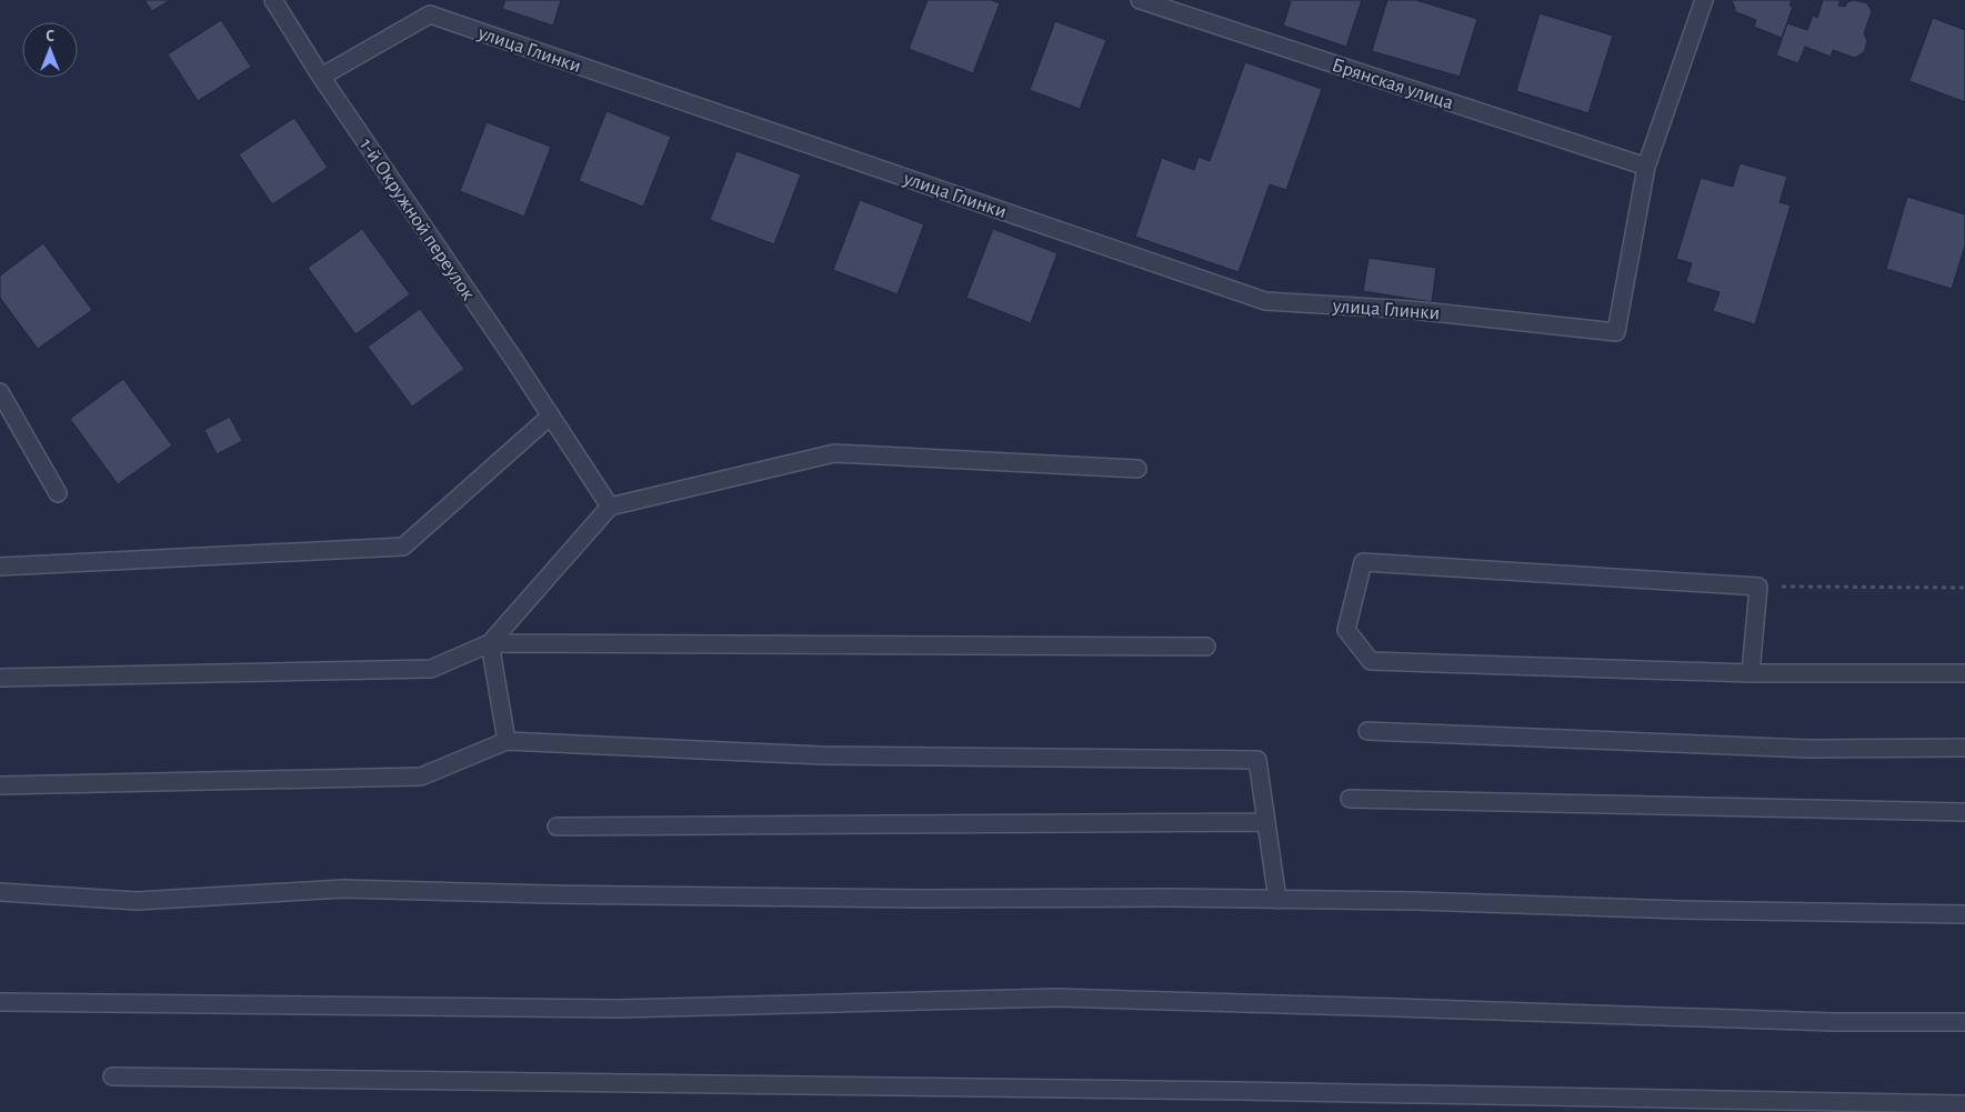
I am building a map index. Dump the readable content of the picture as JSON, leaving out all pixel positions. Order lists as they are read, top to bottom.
{
  "streets": {
    "street": ["улица Глинки", "Брянская улица", "1-й Окружной переулок"]
  },
  "crossings": [
    ["улица Глинки", "Брянская улица"],
    ["улица Глинки", "1-й Окружной переулок"]
  ],
  "north": "top"
}
